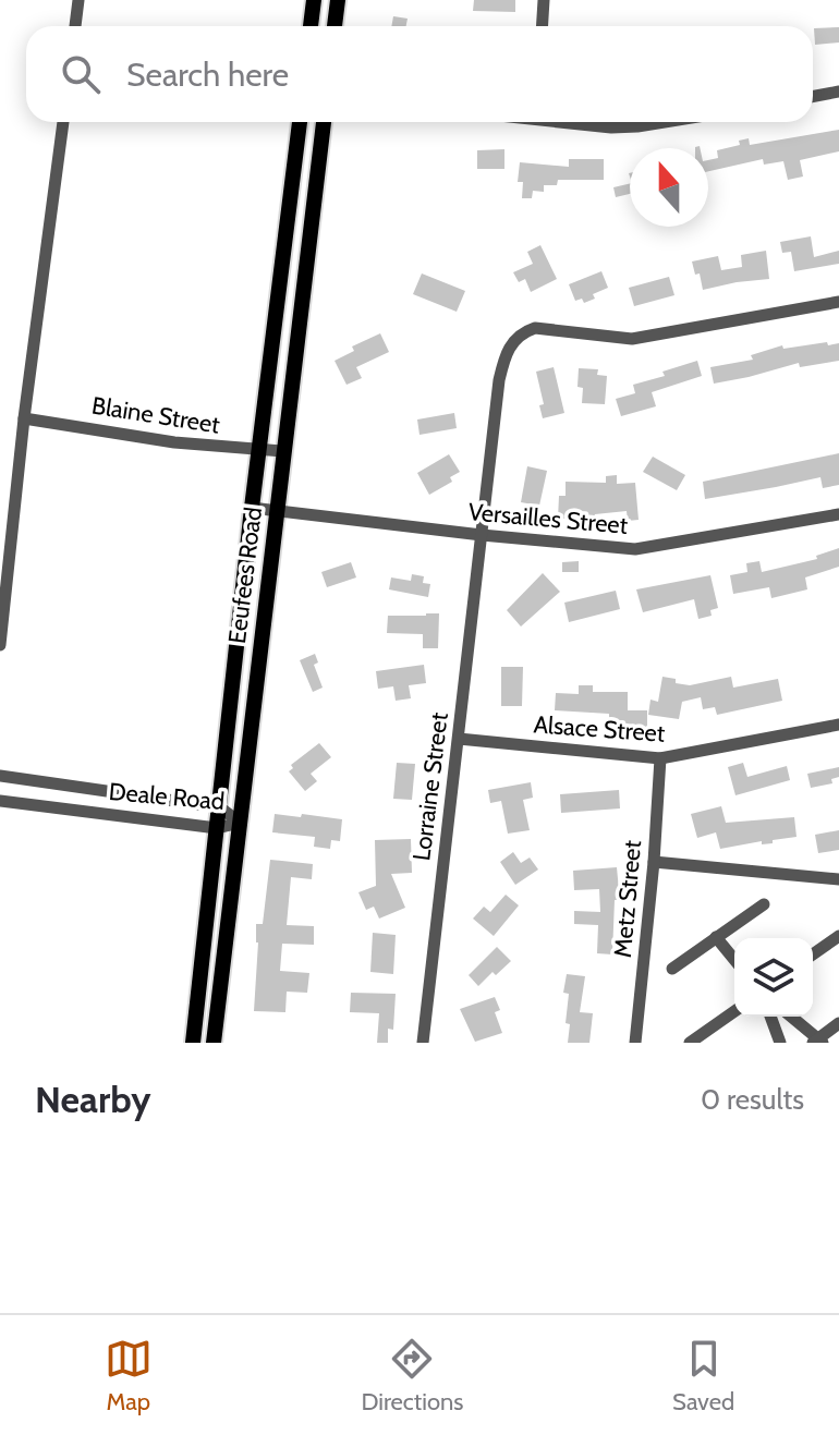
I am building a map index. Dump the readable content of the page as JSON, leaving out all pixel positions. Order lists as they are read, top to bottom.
{
  "streets": {
    "main road": ["Eeufees Road"],
    "street": [
      "Blaine Street",
      "Versailles Street",
      "Alsace Street",
      "Lorraine Street",
      "Deale Road",
      "Metz Street"
    ]
  },
  "crossings": [
    ["Blaine Street", "Eeufees Road"],
    ["Versailles Street", "Eeufees Road"],
    ["Versailles Street", "Lorraine Street"],
    ["Eeufees Road", "Deale Road"],
    ["Alsace Street", "Lorraine Street"],
    ["Alsace Street", "Metz Street"]
  ],
  "north": "top",
  "page": {
    "search": "Search here",
    "heading": ["Nearby", "0 results"],
    "nav": ["Map", "Directions", "Saved"]
  }
}
